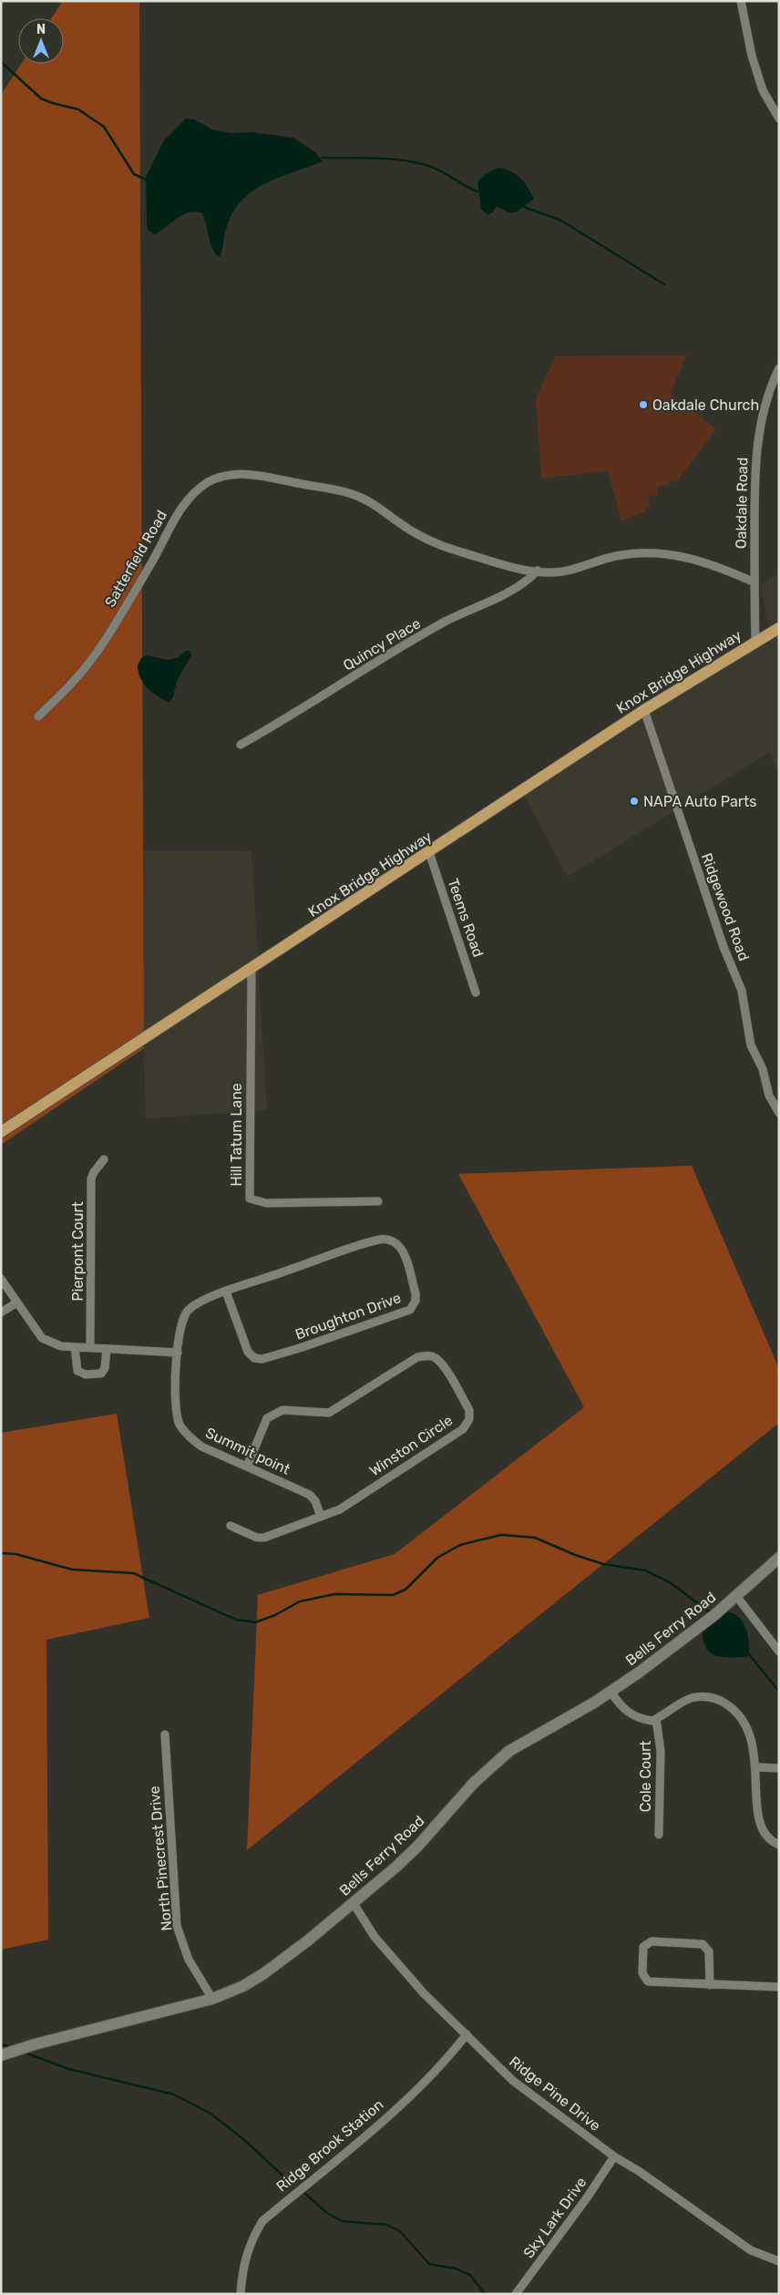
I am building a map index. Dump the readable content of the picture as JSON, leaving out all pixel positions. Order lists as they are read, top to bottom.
{
  "streets": {
    "main road": ["Knox Bridge Highway", "Bells Ferry Road"],
    "street": [
      "Oakdale Road",
      "Satterfield Road",
      "Quincy Place",
      "Ridgewood Road",
      "Teems Road",
      "Hill Tatum Lane",
      "Pierpont Court",
      "Broughton Drive",
      "Winston Circle",
      "Summit point",
      "Cole Court",
      "North Pinecrest Drive",
      "Ridge Pine Drive",
      "Ridge Brook Station",
      "Sky Lark Drive"
    ]
  },
  "crossings": [
    ["Oakdale Road", "Satterfield Road"],
    ["Oakdale Road", "Knox Bridge Highway"],
    ["Satterfield Road", "Quincy Place"],
    ["Knox Bridge Highway", "Ridgewood Road"],
    ["Knox Bridge Highway", "Teems Road"],
    ["Knox Bridge Highway", "Hill Tatum Lane"],
    ["Broughton Drive", "Summit point"],
    ["Winston Circle", "Summit point"],
    ["Bells Ferry Road", "North Pinecrest Drive"],
    ["Bells Ferry Road", "Ridge Pine Drive"],
    ["Ridge Pine Drive", "Ridge Brook Station"],
    ["Ridge Pine Drive", "Sky Lark Drive"]
  ],
  "places": ["Oakdale Church", "NAPA Auto Parts"],
  "north": "top"
}
